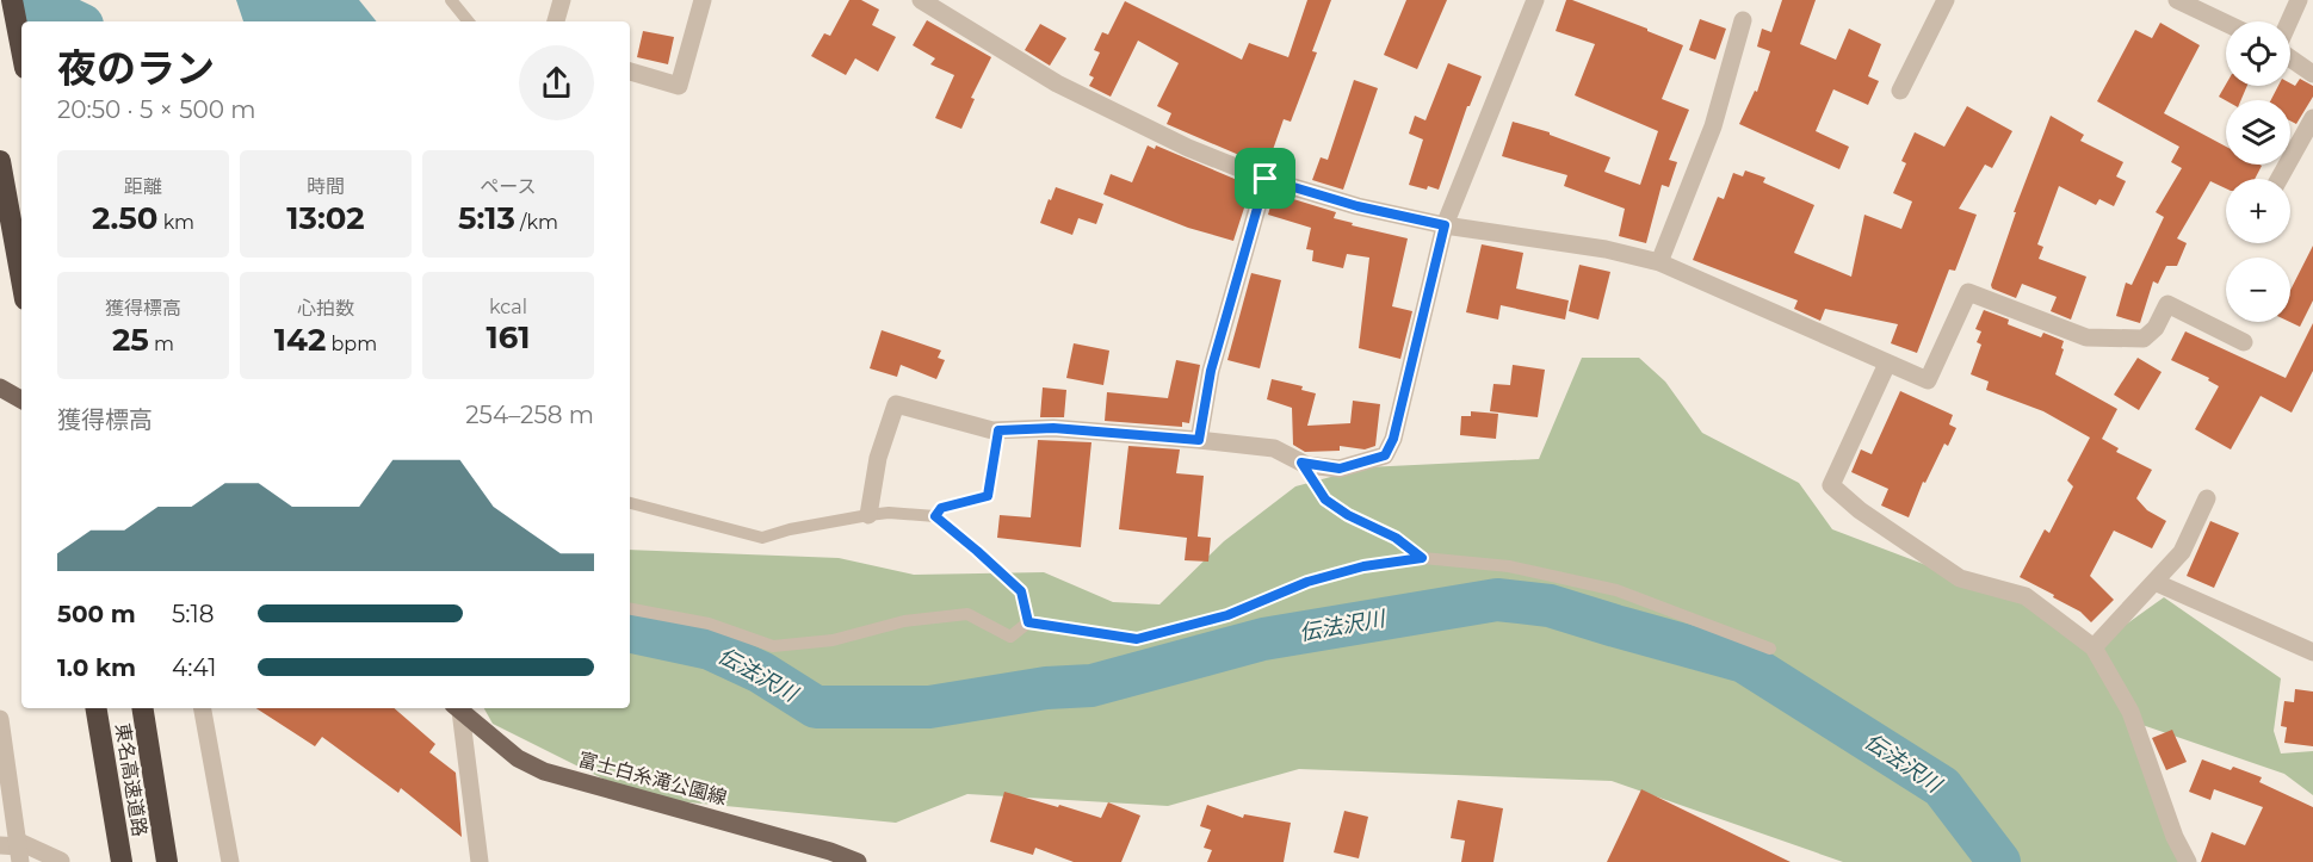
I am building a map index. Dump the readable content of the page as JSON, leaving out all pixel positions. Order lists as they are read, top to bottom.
{
  "streets": {
    "highway": ["東名高速道路"],
    "main road": ["富士白糸滝公園線"]
  },
  "water": ["伝法沢川"],
  "page": {
    "map_buttons": ["+", "−"],
    "heading": ["夜のラン", "20:50 · 5 × 500 m"],
    "stats": [
      ["距離", "2.50 km"],
      ["時間", "13:02"],
      ["ペース", "5:13 /km"],
      ["獲得標高", "25 m"],
      ["心拍数", "142 bpm"],
      ["kcal", "161"]
    ],
    "chart": ["獲得標高", "254–258 m"],
    "list": [
      {
        "name": "500 m",
        "note": "5:18"
      },
      {
        "name": "1.0 km",
        "note": "4:41"
      }
    ]
  }
}
